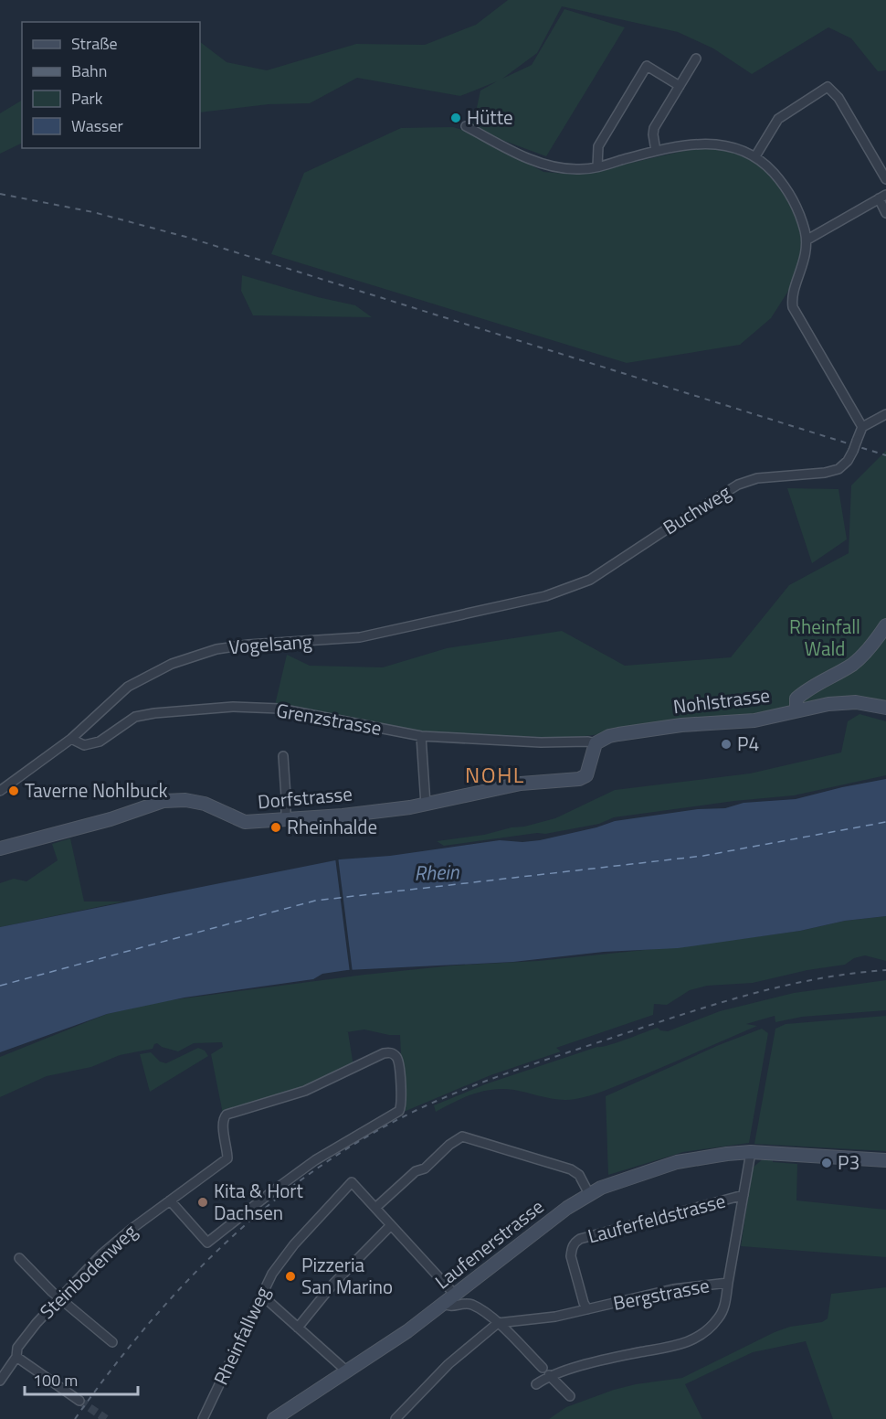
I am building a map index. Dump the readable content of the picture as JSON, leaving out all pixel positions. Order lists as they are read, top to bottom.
{
  "streets": {
    "street": [
      "Buchweg",
      "Vogelsang",
      "Nohlstrasse",
      "Grenzstrasse",
      "Dorfstrasse",
      "Lauferfeldstrasse",
      "Laufenerstrasse",
      "Steinbodenweg",
      "Bergstrasse",
      "Rheinfallweg"
    ]
  },
  "crossings": [
    ["Buchweg", "Vogelsang"],
    ["Vogelsang", "Grenzstrasse"],
    ["Nohlstrasse", "Grenzstrasse"],
    ["Nohlstrasse", "Dorfstrasse"],
    ["Grenzstrasse", "Dorfstrasse"],
    ["Lauferfeldstrasse", "Bergstrasse"],
    ["Laufenerstrasse", "Bergstrasse"]
  ],
  "districts": ["NOHL"],
  "water": ["Rhein"],
  "parks": ["Rheinfall Wald"],
  "places": [
    "Hütte",
    "P4",
    "Taverne Nohlbuck",
    "Rheinhalde",
    "P3",
    "Kita & Hort Dachsen",
    "Pizzeria San Marino"
  ],
  "legend": [
    "Straße",
    "Bahn",
    "Park",
    "Wasser"
  ],
  "scale_bar": "100 m"
}
